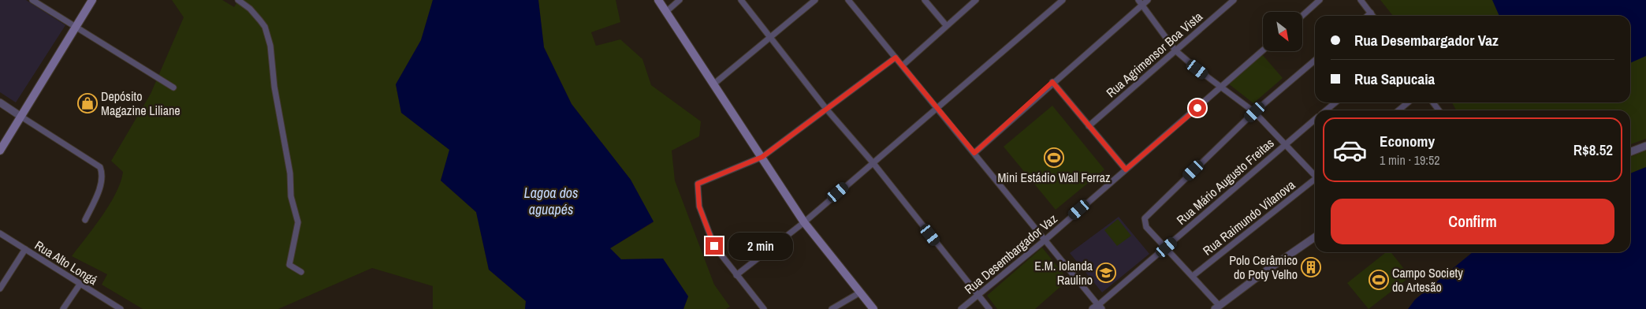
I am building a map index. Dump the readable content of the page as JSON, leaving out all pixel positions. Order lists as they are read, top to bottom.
{
  "streets": {
    "street": [
      "Rua Agrimensor Boa Vista",
      "Rua Mário Augusto Freitas",
      "Rua Raimundo Vilanova",
      "Rua Desembargador Vaz",
      "Rua Alto Longá"
    ]
  },
  "water": ["Lagoa dos aguapés"],
  "places": {
    "shop": ["Depósito Magazine Liliane"],
    "sports": ["Mini Estádio Wall Ferraz", "Campo Society do Artesão"],
    "building": ["Polo Cerâmico do Poty Velho"],
    "school or university": ["E.M. Iolanda Raulino"]
  },
  "north": "bottom right",
  "page": {
    "banner": ["Rua Desembargador Vaz", "Rua Sapucaia"],
    "list": [
      {
        "name": "Economy",
        "note": "1 min · 19:52",
        "value": "R$8.52"
      }
    ],
    "buttons": "Confirm",
    "bubble": "2 min"
  }
}
